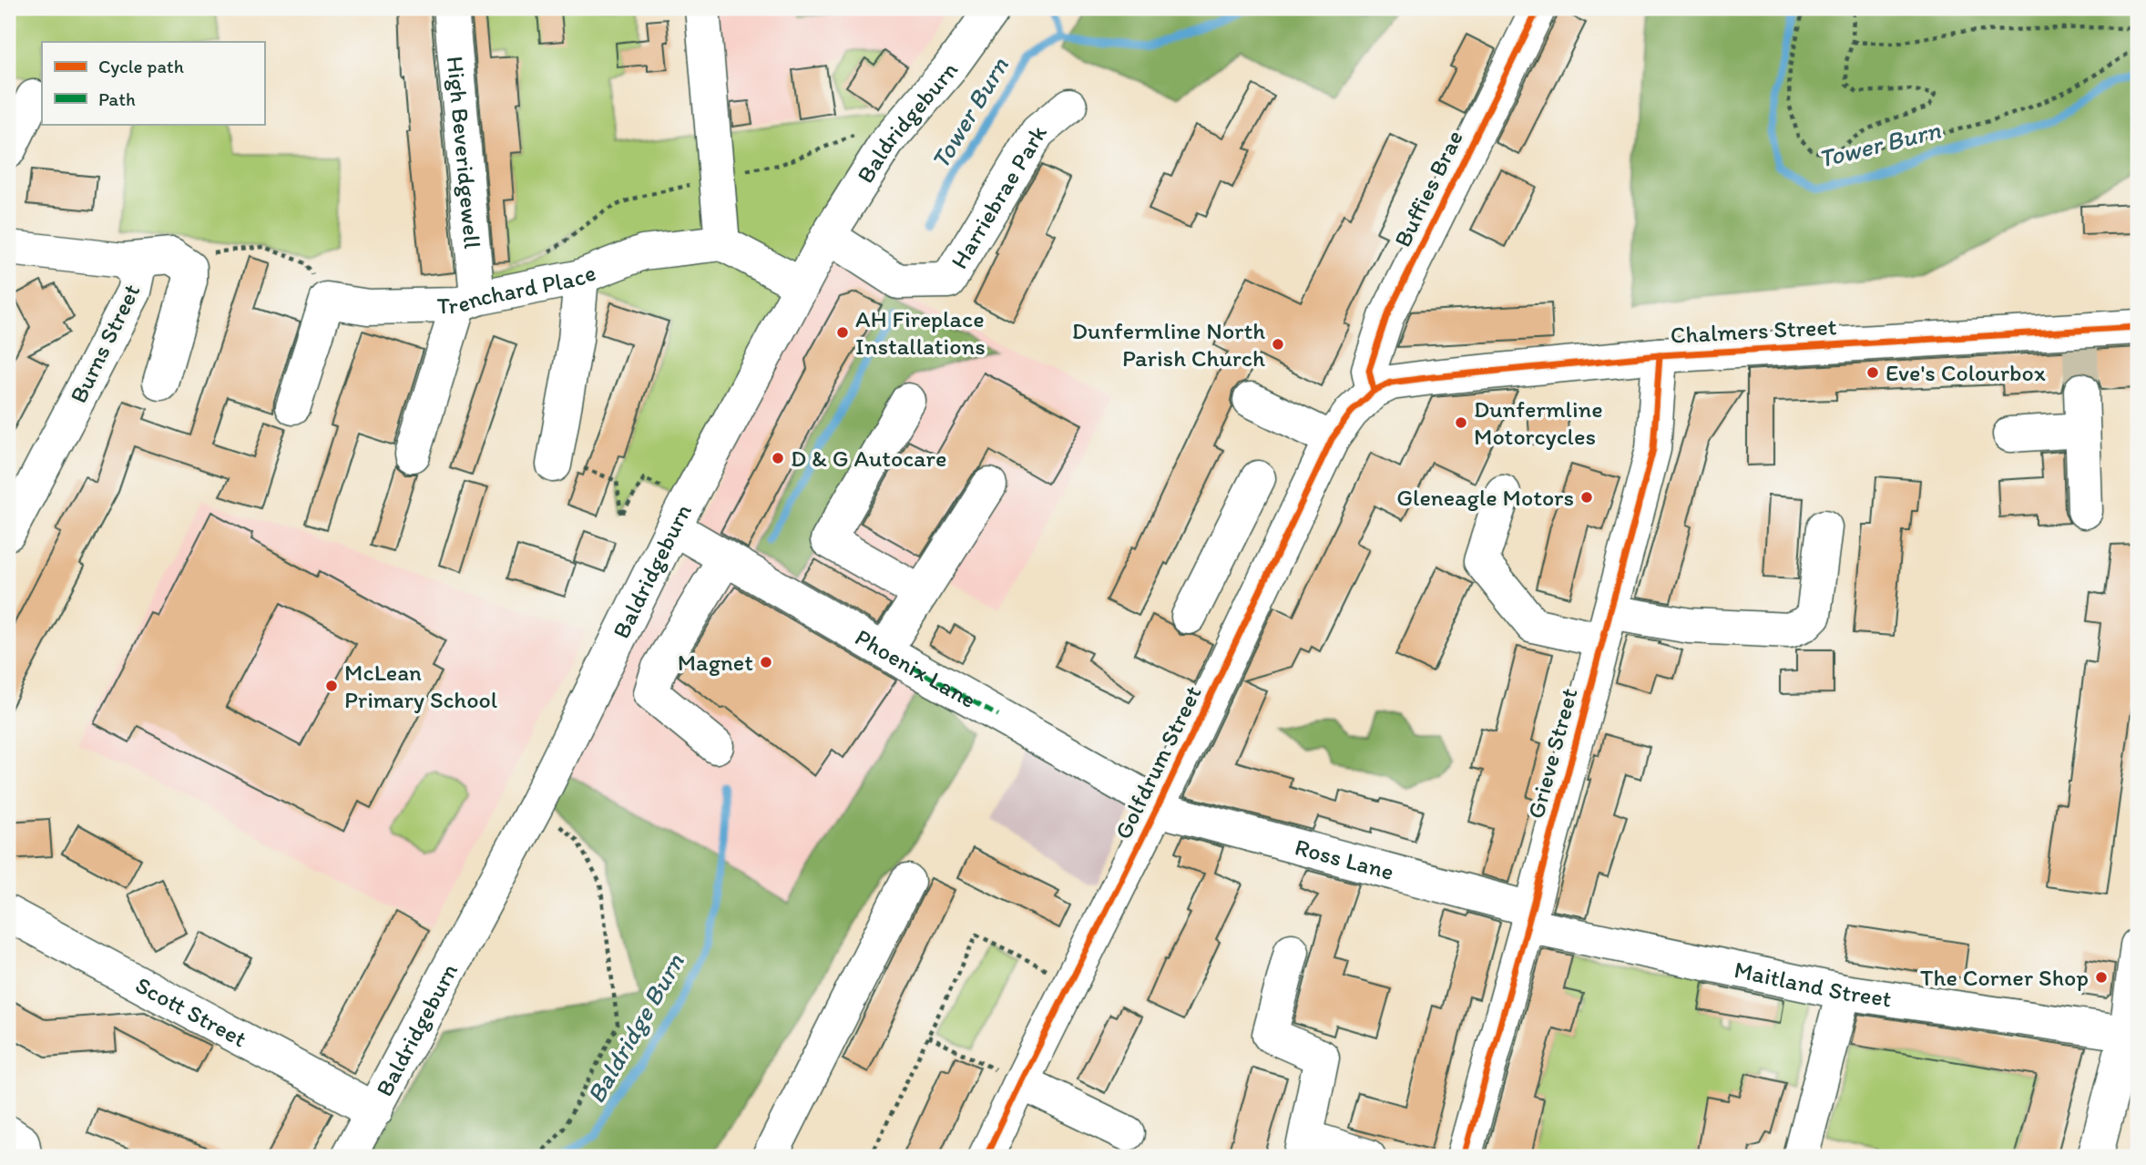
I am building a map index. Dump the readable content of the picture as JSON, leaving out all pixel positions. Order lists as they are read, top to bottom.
{
  "streets": {
    "street": [
      "Baldridgeburn",
      "High Beveridgewell",
      "Buffies Brae",
      "Harriebrae Park",
      "Trenchard Place",
      "Chalmers Street",
      "Burns Street",
      "Phoenix Lane",
      "Grieve Street",
      "Golfdrum Street",
      "Ross Lane",
      "Maitland Street",
      "Scott Street"
    ]
  },
  "crossings": [
    ["Baldridgeburn", "Harriebrae Park"],
    ["Baldridgeburn", "Phoenix Lane"],
    ["Baldridgeburn", "Scott Street"],
    ["High Beveridgewell", "Trenchard Place"],
    ["Buffies Brae", "Chalmers Street"],
    ["Buffies Brae", "Golfdrum Street"],
    ["Chalmers Street", "Grieve Street"],
    ["Chalmers Street", "Golfdrum Street"],
    ["Phoenix Lane", "Golfdrum Street"],
    ["Phoenix Lane", "Ross Lane"],
    ["Grieve Street", "Ross Lane"],
    ["Grieve Street", "Maitland Street"],
    ["Golfdrum Street", "Ross Lane"],
    ["Ross Lane", "Maitland Street"]
  ],
  "water": ["Tower Burn", "Baldridge Burn"],
  "places": [
    "AH Fireplace Installations",
    "Dunfermline North Parish Church",
    "Eve's Colourbox",
    "Dunfermline Motorcycles",
    "D & G Autocare",
    "Gleneagle Motors",
    "Magnet",
    "McLean Primary School",
    "The Corner Shop"
  ],
  "legend": ["Cycle path", "Path"]
}
